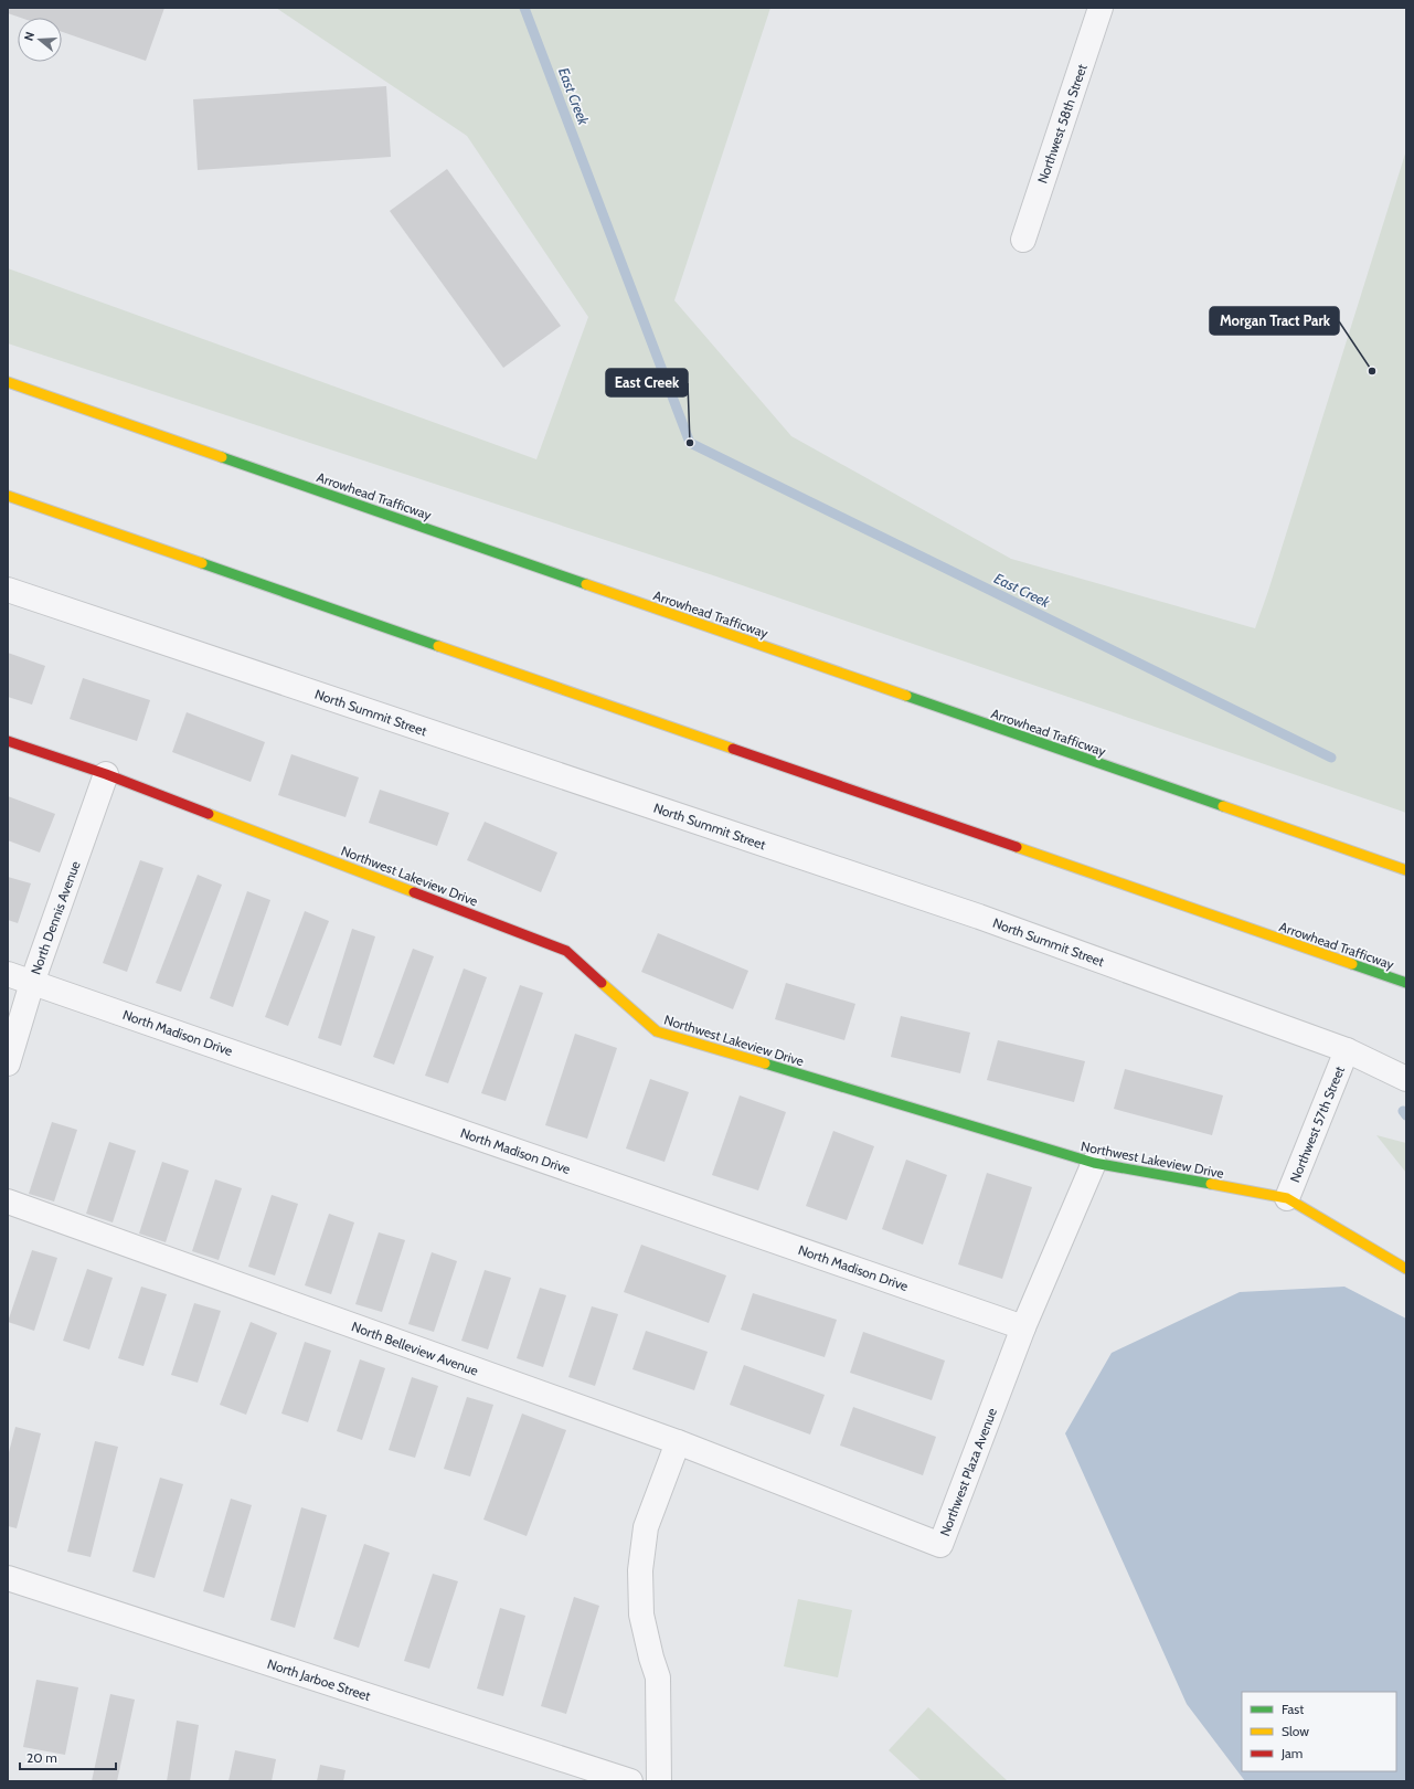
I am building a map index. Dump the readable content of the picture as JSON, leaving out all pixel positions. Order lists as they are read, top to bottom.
{
  "streets": {
    "main road": ["Arrowhead Trafficway", "Northwest Lakeview Drive"],
    "street": [
      "Northwest 58th Street",
      "North Summit Street",
      "North Dennis Avenue",
      "North Madison Drive",
      "Northwest 57th Street",
      "North Belleview Avenue",
      "Northwest Plaza Avenue",
      "North Jarboe Street"
    ]
  },
  "crossings": [
    ["North Summit Street", "Northwest 57th Street"],
    ["Northwest Lakeview Drive", "North Dennis Avenue"],
    ["Northwest Lakeview Drive", "Northwest 57th Street"],
    ["Northwest Lakeview Drive", "Northwest Plaza Avenue"],
    ["North Dennis Avenue", "North Madison Drive"],
    ["North Madison Drive", "Northwest Plaza Avenue"],
    ["North Belleview Avenue", "Northwest Plaza Avenue"]
  ],
  "water": ["East Creek"],
  "places": ["Morgan Tract Park", "East Creek"],
  "legend": ["Fast", "Slow", "Jam"],
  "scale_bar": "20 m",
  "north": "left"
}
